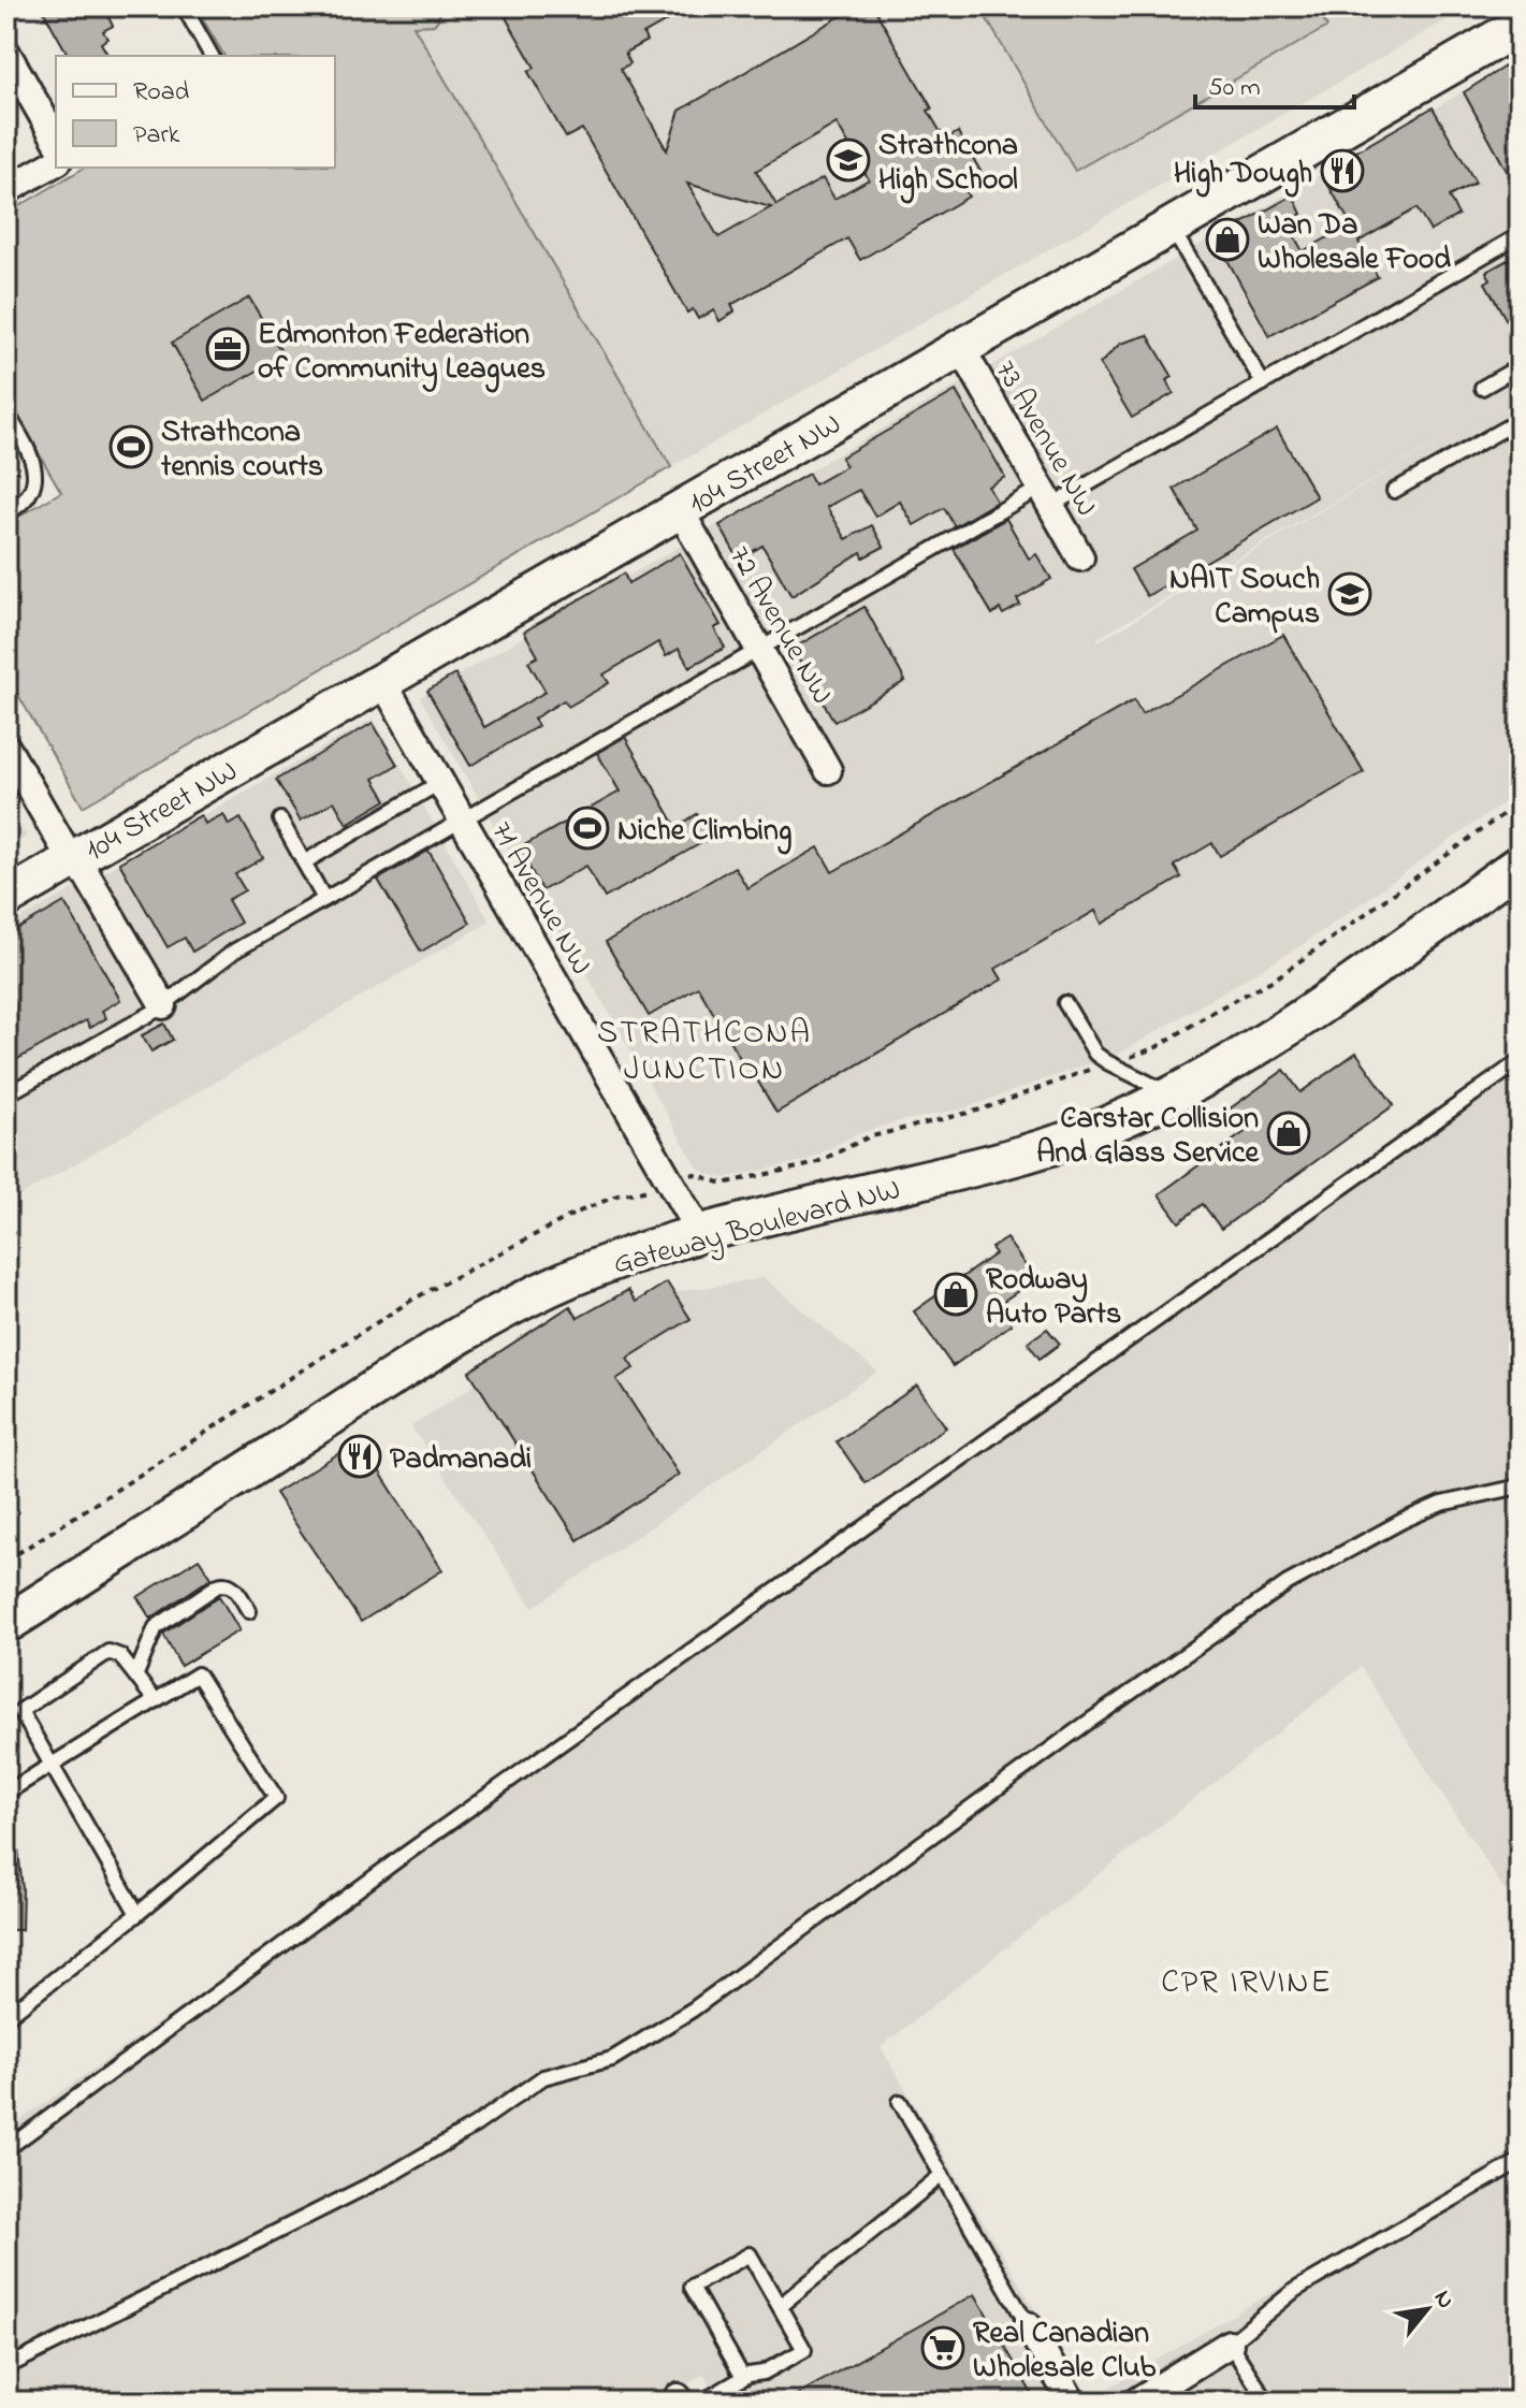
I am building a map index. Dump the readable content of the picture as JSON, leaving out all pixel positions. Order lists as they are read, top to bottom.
{
  "streets": {
    "main road": ["104 Street NW", "Gateway Boulevard NW"],
    "street": ["73 Avenue NW", "72 Avenue NW", "71 Avenue NW"]
  },
  "crossings": [
    ["73 Avenue NW", "104 Street NW"],
    ["104 Street NW", "72 Avenue NW"],
    ["104 Street NW", "71 Avenue NW"],
    ["71 Avenue NW", "Gateway Boulevard NW"]
  ],
  "districts": ["STRATHCONA JUNCTION", "CPR IRVINE"],
  "places": {
    "school or university": ["Strathcona High School", "NAIT Souch Campus"],
    "restaurant": ["High Dough", "Padmanadi"],
    "shop": ["Wan Da Wholesale Food", "Carstar Collision And Glass Service", "Rodway Auto Parts"],
    "office": ["Edmonton Federation of Community Leagues"],
    "sports": ["Strathcona tennis courts", "Niche Climbing"],
    "supermarket": ["Real Canadian Wholesale Club"]
  },
  "legend": ["Road", "Park"],
  "scale_bar": "50 m",
  "north": "top right"
}
